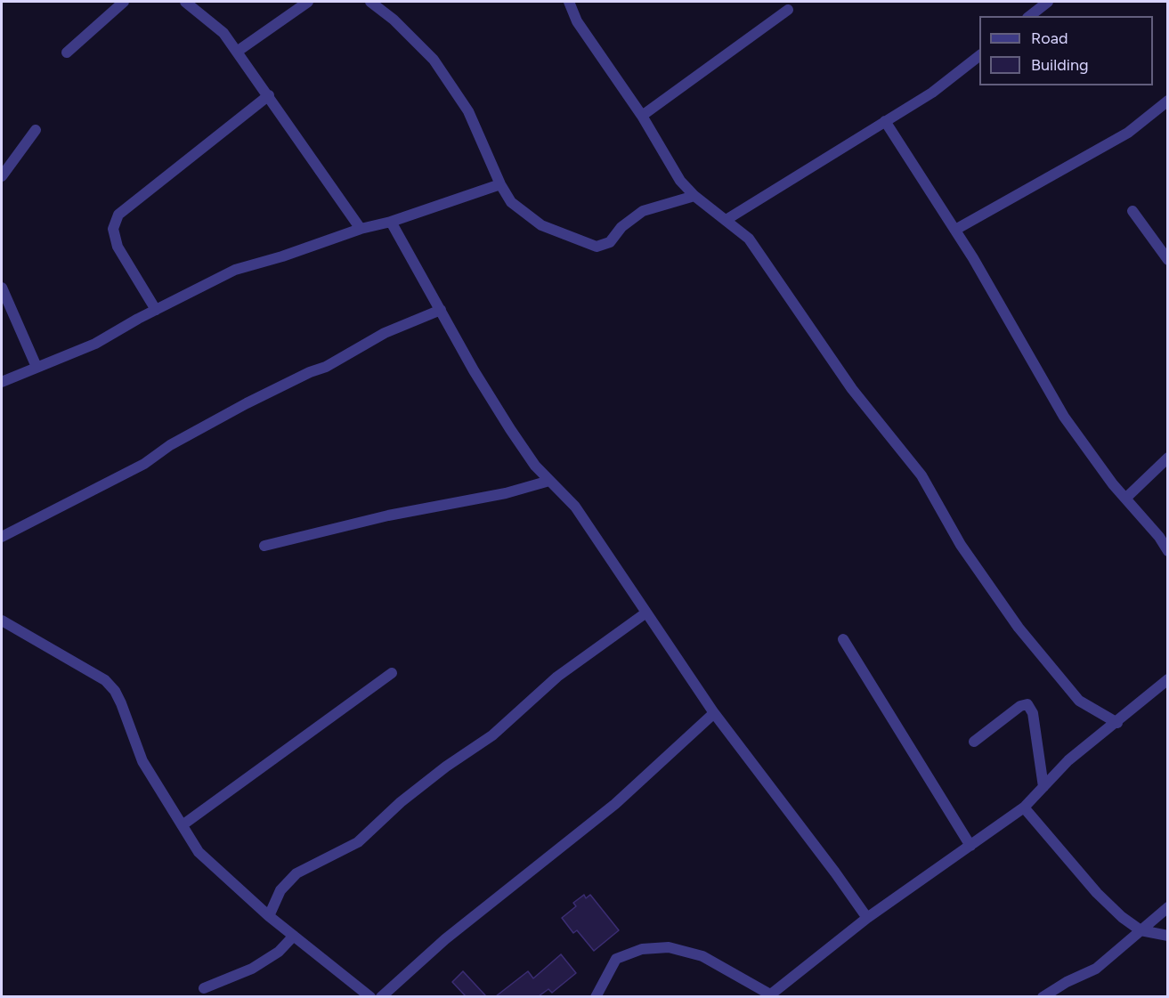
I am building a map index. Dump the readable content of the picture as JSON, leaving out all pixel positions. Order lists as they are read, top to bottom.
{
  "legend": ["Road", "Building"]
}
